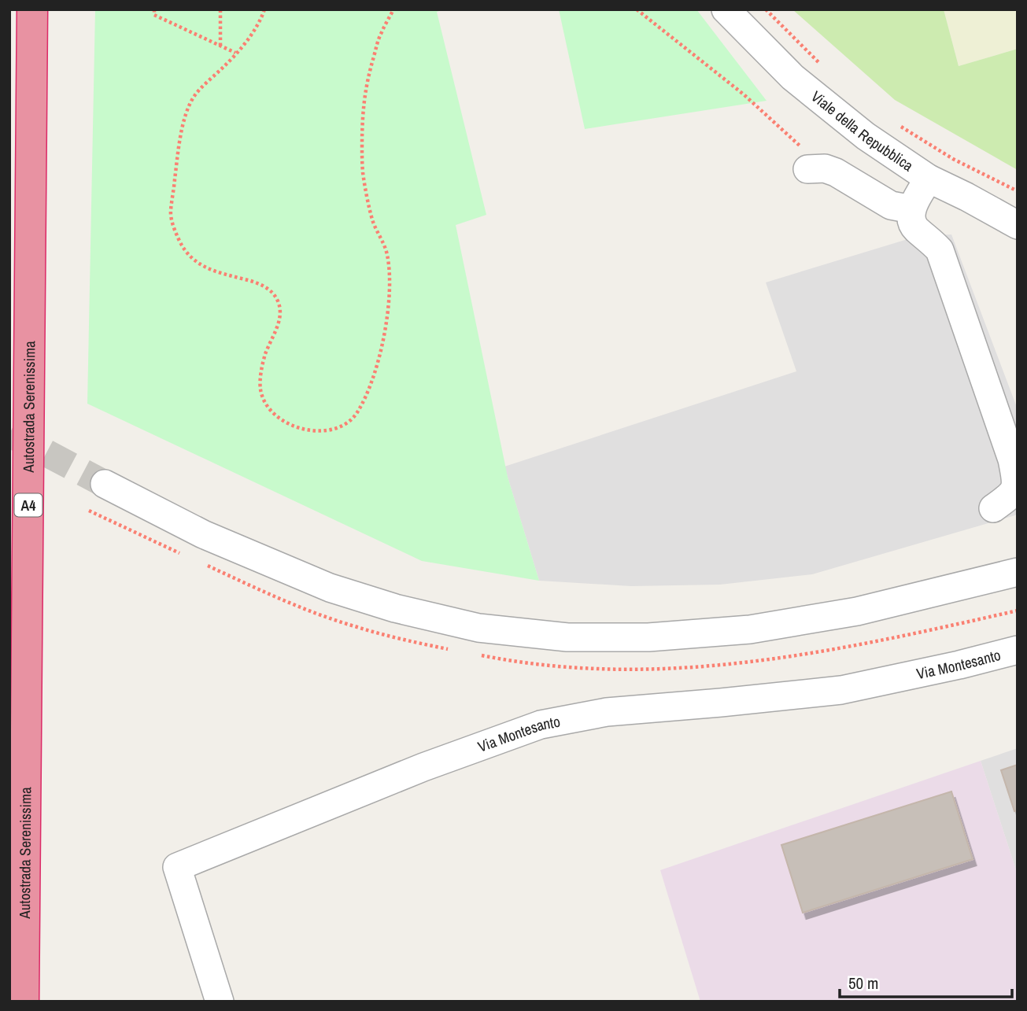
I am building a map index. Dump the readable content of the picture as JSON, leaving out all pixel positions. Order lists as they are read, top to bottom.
{
  "streets": {
    "highway": ["Autostrada Serenissima", "A4"],
    "street": ["Viale della Repubblica", "Via Montesanto"]
  },
  "scale_bar": "50 m"
}
